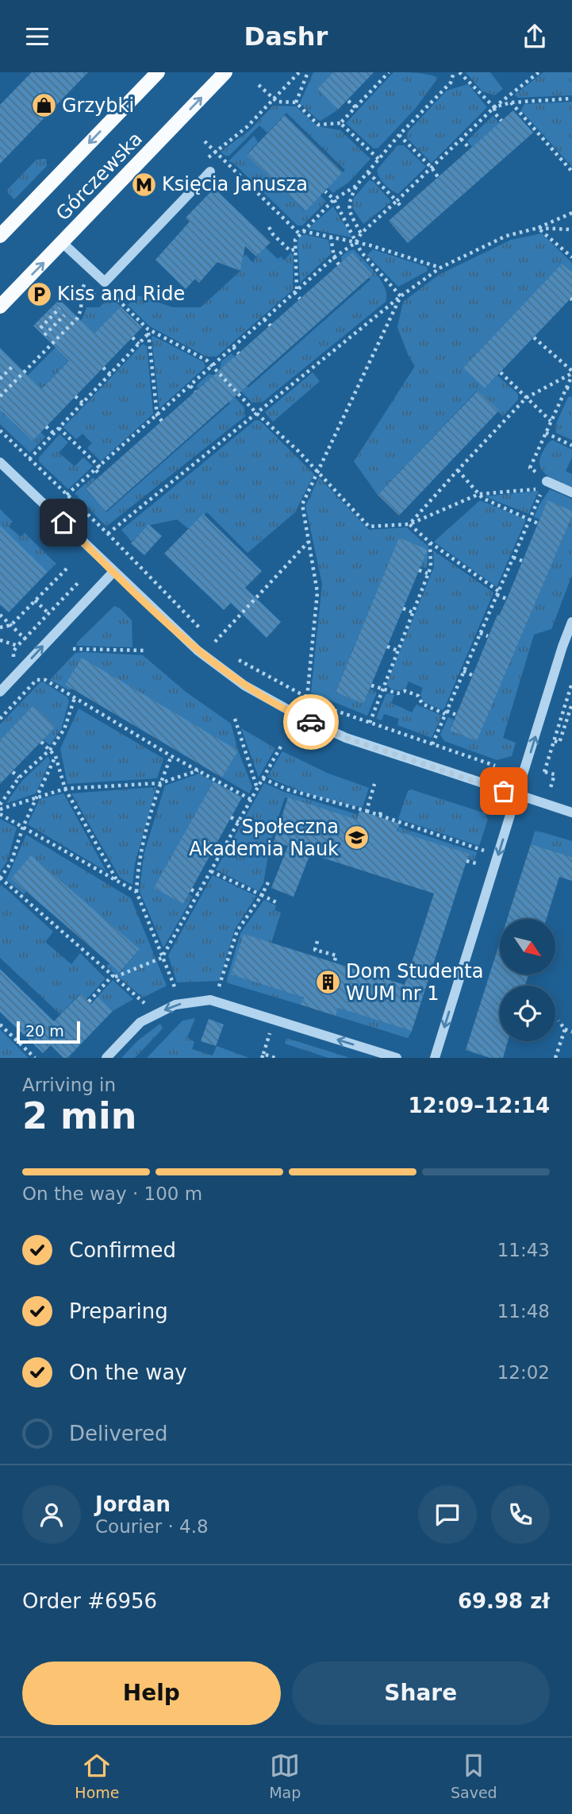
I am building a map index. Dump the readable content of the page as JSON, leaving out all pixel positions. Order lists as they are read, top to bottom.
{
  "streets": {
    "main road": ["Górczewska"]
  },
  "places": {
    "shop": ["Grzybki"],
    "metro station": ["Księcia Janusza"],
    "parking": ["Kiss and Ride"],
    "school or university": ["Społeczna Akademia Nauk"],
    "building": ["Dom Studenta WUM nr 1"]
  },
  "scale_bar": "20 m",
  "north": "bottom right",
  "page": {
    "header": "Dashr",
    "scale": "20 m",
    "heading": ["2 min", "Arriving in", "12:09–12:14"],
    "panel": [
      "Jordan",
      "Courier · 4.8",
      "Order #6956",
      "69.98 zł"
    ],
    "bar": "On the way · 100 m",
    "list": [
      ["Confirmed", "11:43"],
      ["Preparing", "11:48"],
      ["On the way", "12:02"],
      "Delivered"
    ],
    "buttons": ["Help", "Share"],
    "tabs": ["Home", "Map", "Saved"]
  }
}
